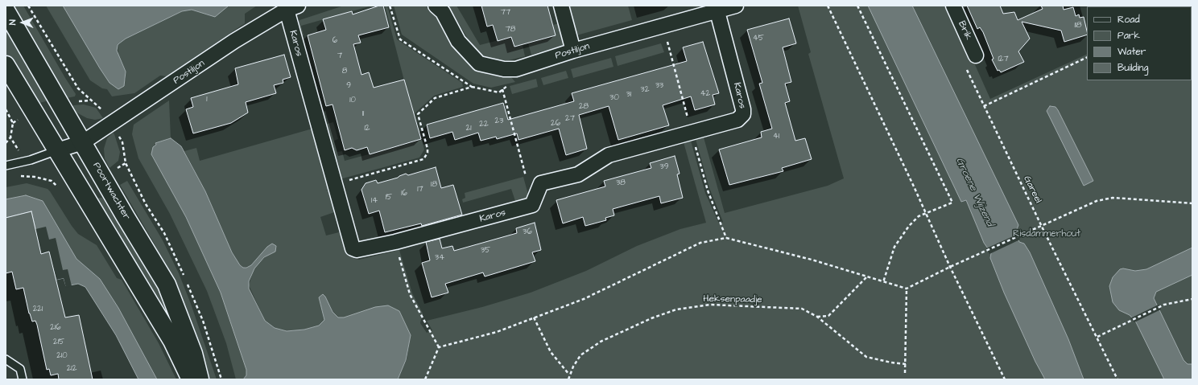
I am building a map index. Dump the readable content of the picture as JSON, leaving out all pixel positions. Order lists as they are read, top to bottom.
{
  "streets": {
    "street": [
      "Brik",
      "Karos",
      "Postiljon",
      "Poortwachter"
    ],
    "path": ["Gareel", "Heksenpaadje"]
  },
  "crossings": [
    ["Karos", "Postiljon"],
    ["Postiljon", "Poortwachter"]
  ],
  "water": ["Groene Wijzend"],
  "parks": ["Risdammerhout"],
  "house_numbers": [
    "77",
    "118",
    "78",
    "45",
    "6",
    "7",
    "127",
    "8",
    "9",
    "33",
    "32",
    "42",
    "31",
    "30",
    "1",
    "10",
    "28",
    "11",
    "27",
    "23",
    "26",
    "22",
    "12",
    "21",
    "41",
    "39",
    "38",
    "18",
    "17",
    "16",
    "15",
    "14",
    "36",
    "35",
    "34",
    "221",
    "216",
    "215",
    "210",
    "212"
  ],
  "legend": [
    "Road",
    "Park",
    "Water",
    "Building"
  ],
  "north": "left"
}
